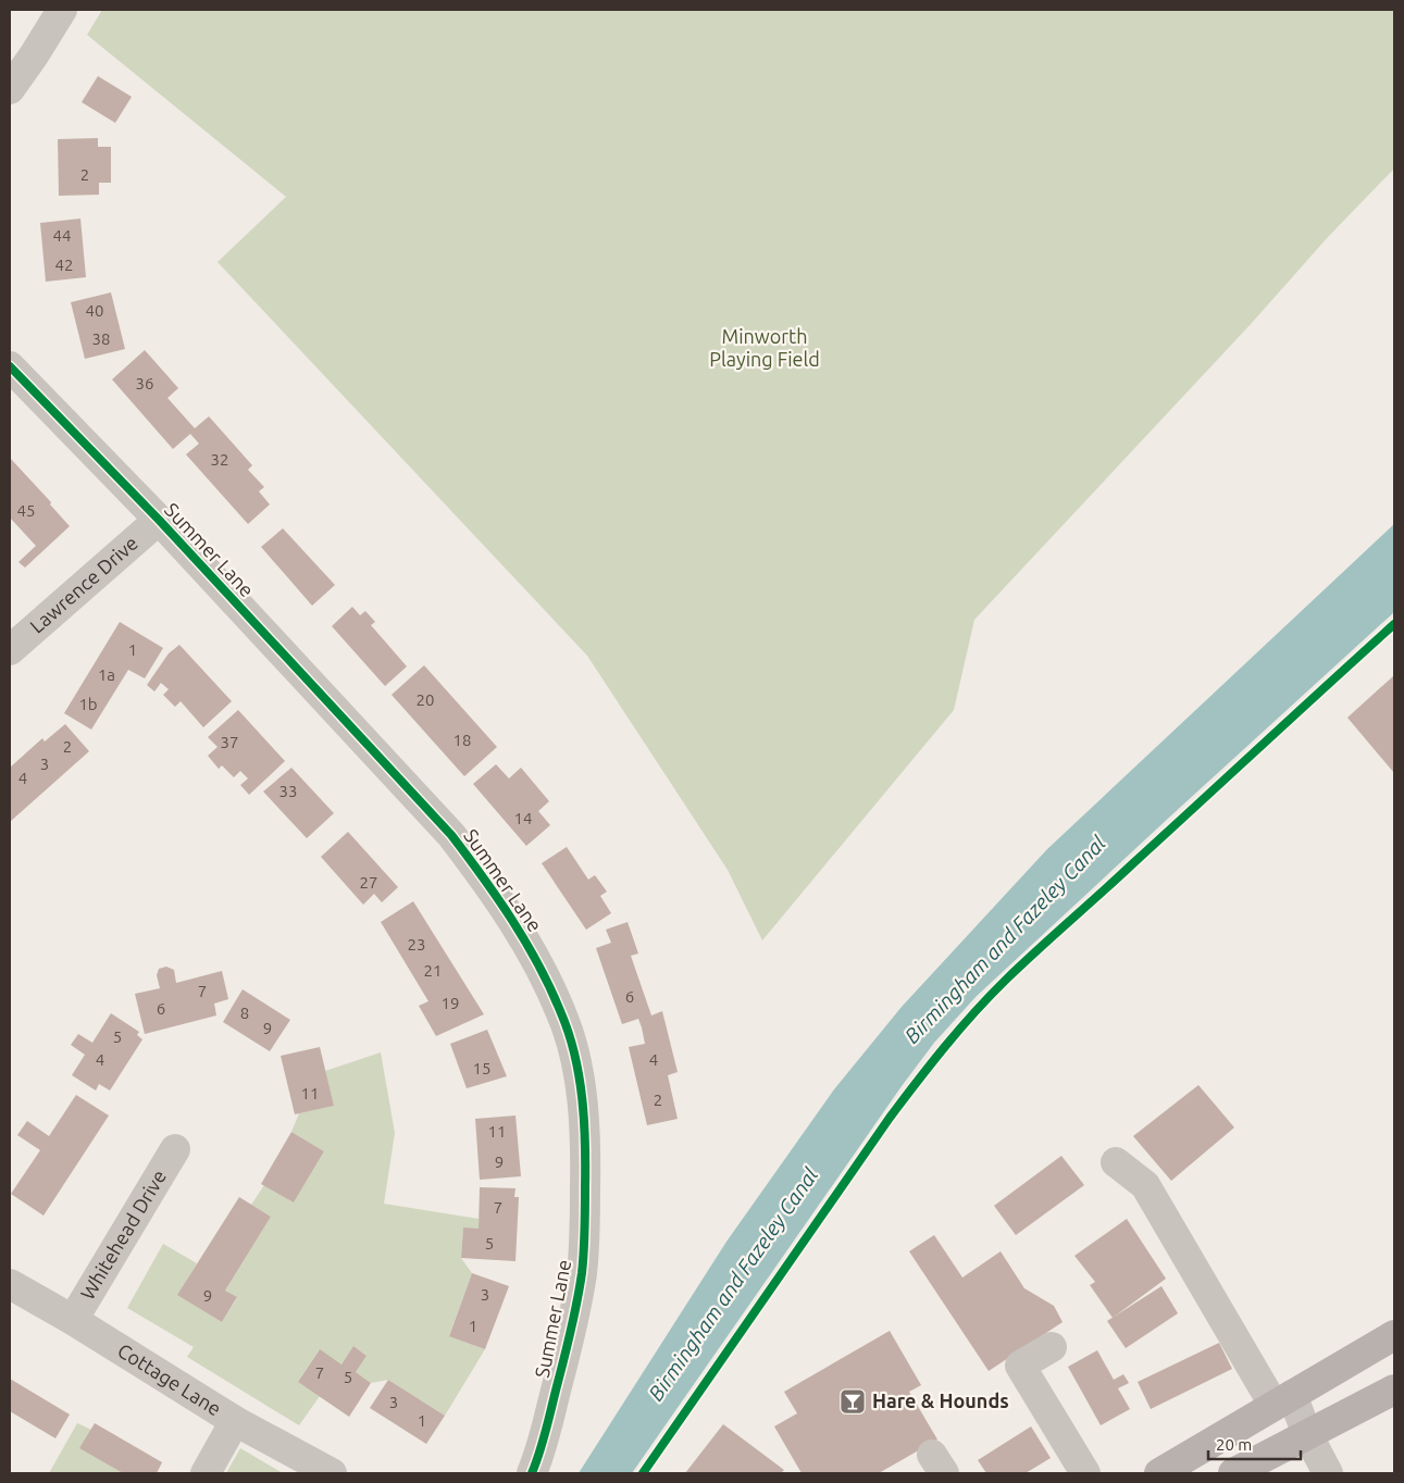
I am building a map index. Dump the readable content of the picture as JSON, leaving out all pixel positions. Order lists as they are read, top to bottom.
{
  "streets": {
    "street": [
      "Summer Lane",
      "Lawrence Drive",
      "Whitehead Drive",
      "Cottage Lane"
    ]
  },
  "crossings": [
    ["Summer Lane", "Lawrence Drive"],
    ["Whitehead Drive", "Cottage Lane"]
  ],
  "water": ["Birmingham and Fazeley Canal"],
  "parks": ["Minworth Playing Field"],
  "places": {
    "bar": ["Hare & Hounds"]
  },
  "house_numbers": [
    "2",
    "44",
    "42",
    "40",
    "38",
    "36",
    "32",
    "45",
    "1",
    "1a",
    "20",
    "1b",
    "18",
    "37",
    "2",
    "3",
    "4",
    "33",
    "14",
    "27",
    "23",
    "21",
    "7",
    "6",
    "19",
    "6",
    "8",
    "9",
    "5",
    "4",
    "4",
    "15",
    "11",
    "2",
    "11",
    "9",
    "7",
    "5",
    "3",
    "9",
    "1",
    "7",
    "5",
    "3",
    "1"
  ],
  "scale_bar": "20 m"
}
